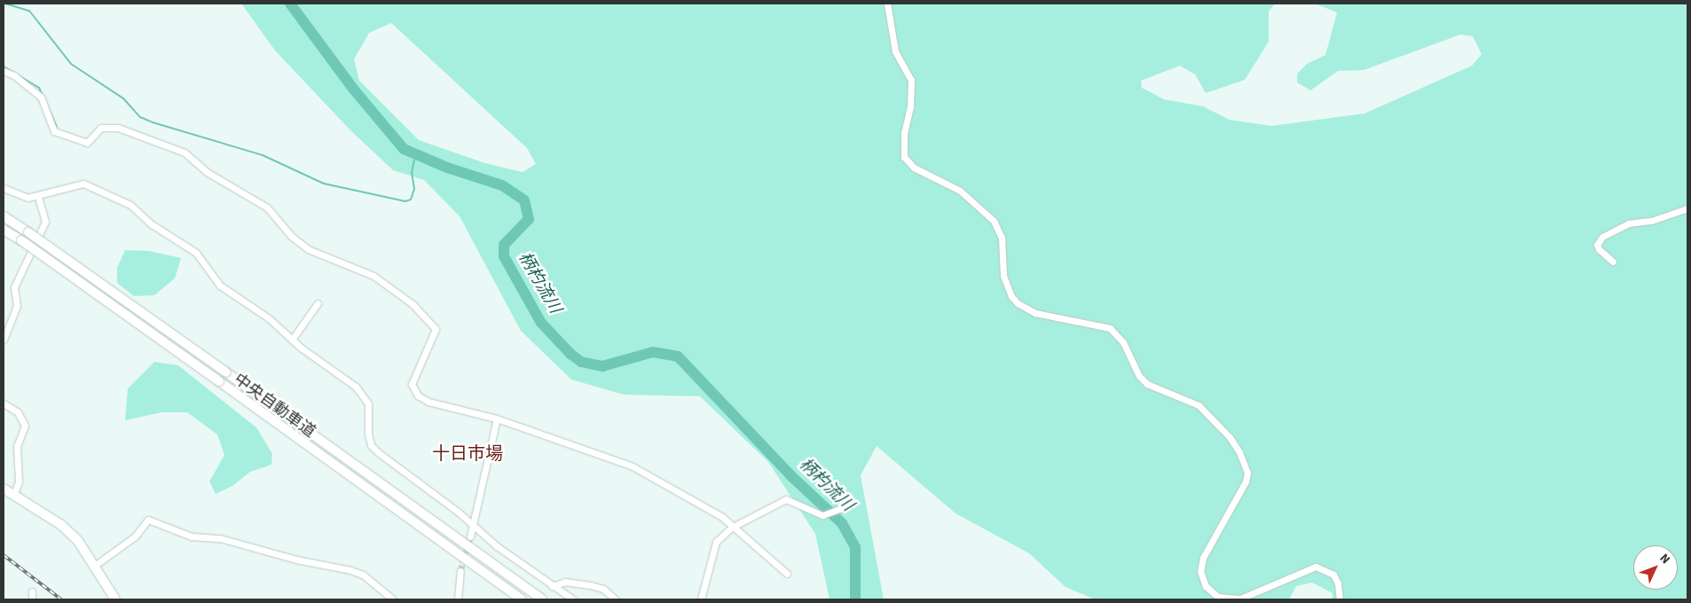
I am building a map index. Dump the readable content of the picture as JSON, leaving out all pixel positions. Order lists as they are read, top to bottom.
{
  "streets": {
    "highway": ["中央自動車道"]
  },
  "districts": ["十日市場"],
  "water": ["柄杓流川"],
  "north": "top right"
}
